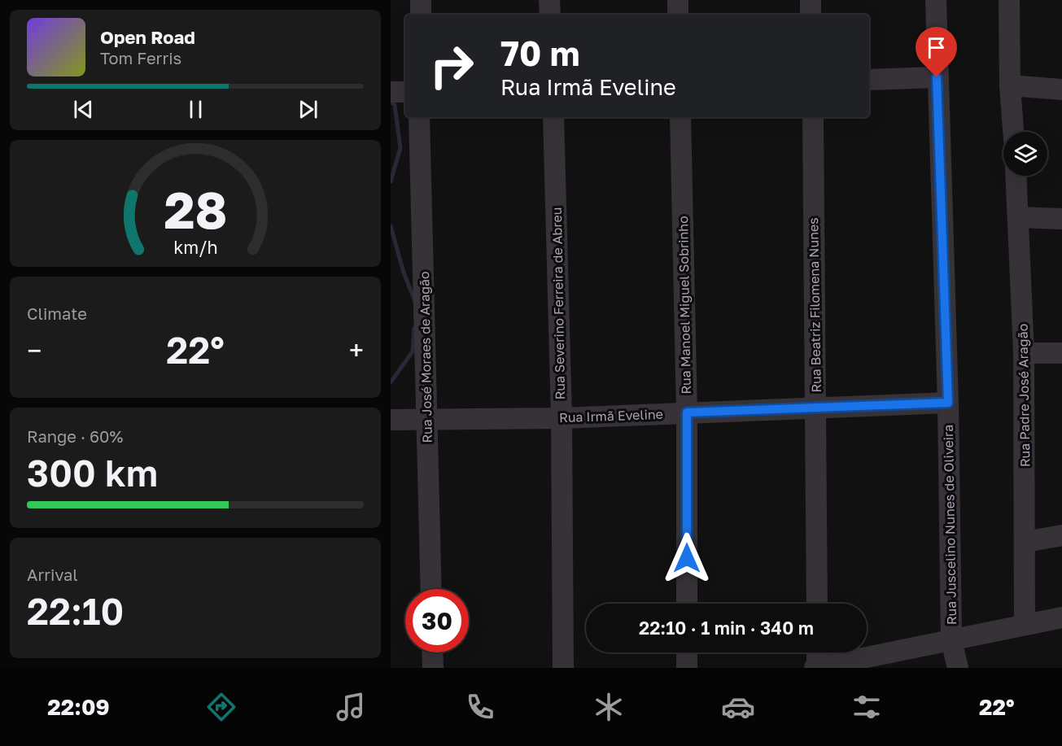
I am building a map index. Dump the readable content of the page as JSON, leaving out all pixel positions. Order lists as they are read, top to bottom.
{
  "streets": {
    "street": [
      "Rua Severino Ferreira de Abreu",
      "Rua Manoel Miguel Sobrinho",
      "Rua Beatriz Filomena Nunes",
      "Rua José Moraes de Aragão",
      "Rua Padre José Aragão",
      "Rua Irmã Eveline",
      "Rua Juscelino Nunes de Oliveira"
    ]
  },
  "crossings": [
    ["Rua Severino Ferreira de Abreu", "Rua Irmã Eveline"],
    ["Rua Manoel Miguel Sobrinho", "Rua Irmã Eveline"],
    ["Rua Beatriz Filomena Nunes", "Rua Irmã Eveline"],
    ["Rua José Moraes de Aragão", "Rua Irmã Eveline"],
    ["Rua Irmã Eveline", "Rua Juscelino Nunes de Oliveira"]
  ],
  "page": {
    "turn": ["70 m", "Rua Irmã Eveline"],
    "song": ["Open Road", "Tom Ferris"],
    "tile": [
      "Climate",
      ["Range · 60%", "300 km"],
      ["Arrival", "22:10"]
    ],
    "heat": ["−", "22°", "+"],
    "limit": "30",
    "trip": "22:10 · 1 min · 340 m",
    "tabs": ["22:09", "22°"],
    "gauge": ["28", "km/h"]
  }
}
